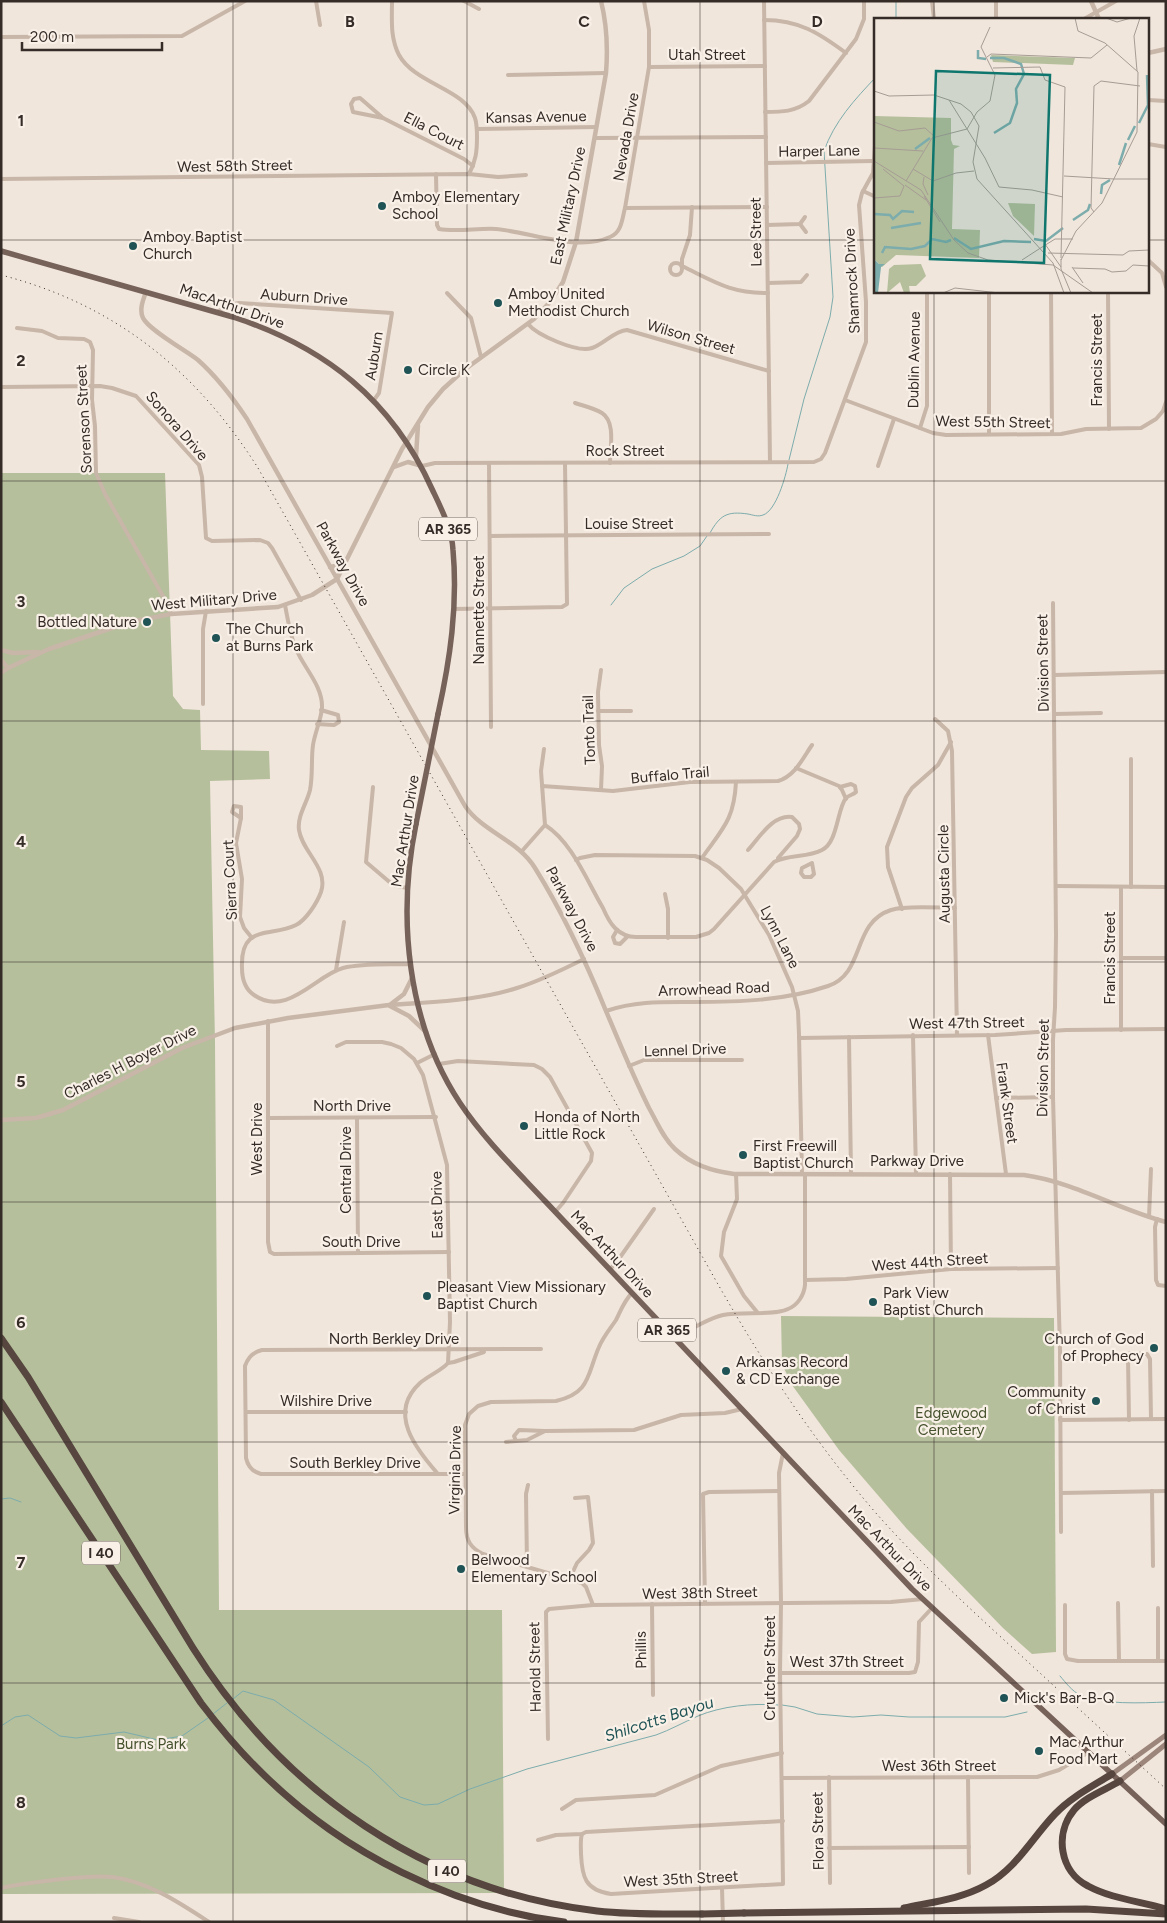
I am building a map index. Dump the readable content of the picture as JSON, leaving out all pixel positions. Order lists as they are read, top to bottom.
{
  "streets": {
    "highway": ["I 40"],
    "main road": ["MacArthur Drive", "AR 365", "Mac Arthur Drive"],
    "street": [
      "Utah Street",
      "Kansas Avenue",
      "Ella Court",
      "Nevada Drive",
      "Harper Lane",
      "West 58th Street",
      "East Military Drive",
      "Lee Street",
      "Shamrock Drive",
      "Auburn Drive",
      "Wilson Street",
      "Auburn",
      "Dublin Avenue",
      "Francis Street",
      "Sorenson Street",
      "West 55th Street",
      "Sonora Drive",
      "Rock Street",
      "Louise Street",
      "Parkway Drive",
      "West Military Drive",
      "Nannette Street",
      "Division Street",
      "Tonto Trail",
      "Buffalo Trail",
      "Augusta Circle",
      "Sierra Court",
      "Lynn Lane",
      "Arrowhead Road",
      "West 47th Street",
      "Lennel Drive",
      "Charles H Boyer Drive",
      "Frank Street",
      "North Drive",
      "West Drive",
      "Central Drive",
      "East Drive",
      "South Drive",
      "West 44th Street",
      "North Berkley Drive",
      "Wilshire Drive",
      "South Berkley Drive",
      "Virginia Drive",
      "West 38th Street",
      "Phillis",
      "West 37th Street",
      "Harold Street",
      "Crutcher Street",
      "West 36th Street",
      "Flora Street",
      "West 35th Street"
    ]
  },
  "crossings": [
    ["Utah Street", "Nevada Drive"],
    ["Utah Street", "Lee Street"],
    ["Kansas Avenue", "Nevada Drive"],
    ["Kansas Avenue", "East Military Drive"],
    ["Kansas Avenue", "Lee Street"],
    ["Nevada Drive", "East Military Drive"],
    ["Harper Lane", "Lee Street"],
    ["Harper Lane", "Shamrock Drive"],
    ["East Military Drive", "MacArthur Drive"],
    ["East Military Drive", "Wilson Street"],
    ["East Military Drive", "West Military Drive"],
    ["Lee Street", "Wilson Street"],
    ["Lee Street", "Rock Street"],
    ["Shamrock Drive", "West 55th Street"],
    ["Shamrock Drive", "Rock Street"],
    ["Auburn Drive", "MacArthur Drive"],
    ["Auburn Drive", "Auburn"],
    ["MacArthur Drive", "Auburn"],
    ["MacArthur Drive", "Rock Street"],
    ["MacArthur Drive", "Parkway Drive"],
    ["MacArthur Drive", "West Military Drive"],
    ["MacArthur Drive", "Mac Arthur Drive"],
    ["Dublin Avenue", "West 55th Street"],
    ["Francis Street", "West 55th Street"],
    ["Francis Street", "West 47th Street"],
    ["Sorenson Street", "Sonora Drive"],
    ["Sorenson Street", "West Military Drive"],
    ["Sonora Drive", "West Military Drive"],
    ["Rock Street", "Nannette Street"],
    ["Louise Street", "Nannette Street"],
    ["Parkway Drive", "West Military Drive"],
    ["Parkway Drive", "Division Street"],
    ["Parkway Drive", "Lynn Lane"],
    ["Parkway Drive", "Arrowhead Road"],
    ["Parkway Drive", "Lennel Drive"],
    ["Parkway Drive", "Frank Street"],
    ["Division Street", "West 47th Street"],
    ["Division Street", "West 44th Street"],
    ["Tonto Trail", "Buffalo Trail"],
    ["Mac Arthur Drive", "Lynn Lane"],
    ["Mac Arthur Drive", "Charles H Boyer Drive"],
    ["Mac Arthur Drive", "Virginia Drive"],
    ["Mac Arthur Drive", "West 38th Street"],
    ["Mac Arthur Drive", "West 37th Street"],
    ["Mac Arthur Drive", "Crutcher Street"],
    ["Mac Arthur Drive", "West 36th Street"],
    ["Augusta Circle", "Arrowhead Road"],
    ["Augusta Circle", "West 47th Street"],
    ["Lynn Lane", "Arrowhead Road"],
    ["Lynn Lane", "West 47th Street"],
    ["Lynn Lane", "West 44th Street"],
    ["West 47th Street", "Frank Street"],
    ["Charles H Boyer Drive", "West Drive"],
    ["North Drive", "West Drive"],
    ["North Drive", "Central Drive"],
    ["North Drive", "East Drive"],
    ["West Drive", "South Drive"],
    ["Central Drive", "South Drive"],
    ["East Drive", "South Drive"],
    ["East Drive", "North Berkley Drive"],
    ["North Berkley Drive", "Wilshire Drive"],
    ["North Berkley Drive", "South Berkley Drive"],
    ["Wilshire Drive", "South Berkley Drive"],
    ["South Berkley Drive", "Virginia Drive"],
    ["West 38th Street", "Phillis"],
    ["West 38th Street", "Harold Street"],
    ["West 38th Street", "Crutcher Street"],
    ["West 37th Street", "Crutcher Street"],
    ["Crutcher Street", "West 36th Street"],
    ["Crutcher Street", "West 35th Street"],
    ["West 36th Street", "Flora Street"]
  ],
  "water": ["Shilcotts Bayou"],
  "parks": ["Edgewood Cemetery", "Burns Park"],
  "places": [
    "Amboy Elementary School",
    "Amboy Baptist Church",
    "Amboy United Methodist Church",
    "Circle K",
    "Bottled Nature",
    "The Church at Burns Park",
    "Honda of North Little Rock",
    "First Freewill Baptist Church",
    "Pleasant View Missionary Baptist Church",
    "Park View Baptist Church",
    "Church of God of Prophecy",
    "Arkansas Record & CD Exchange",
    "Community of Christ",
    "Belwood Elementary School",
    "Mick's Bar-B-Q",
    "Mac Arthur Food Mart"
  ],
  "scale_bar": "200 m",
  "grid": {
    "columns": ["B", "C", "D"],
    "rows": [
      "1",
      "2",
      "3",
      "4",
      "5",
      "6",
      "7",
      "8"
    ]
  }
}
